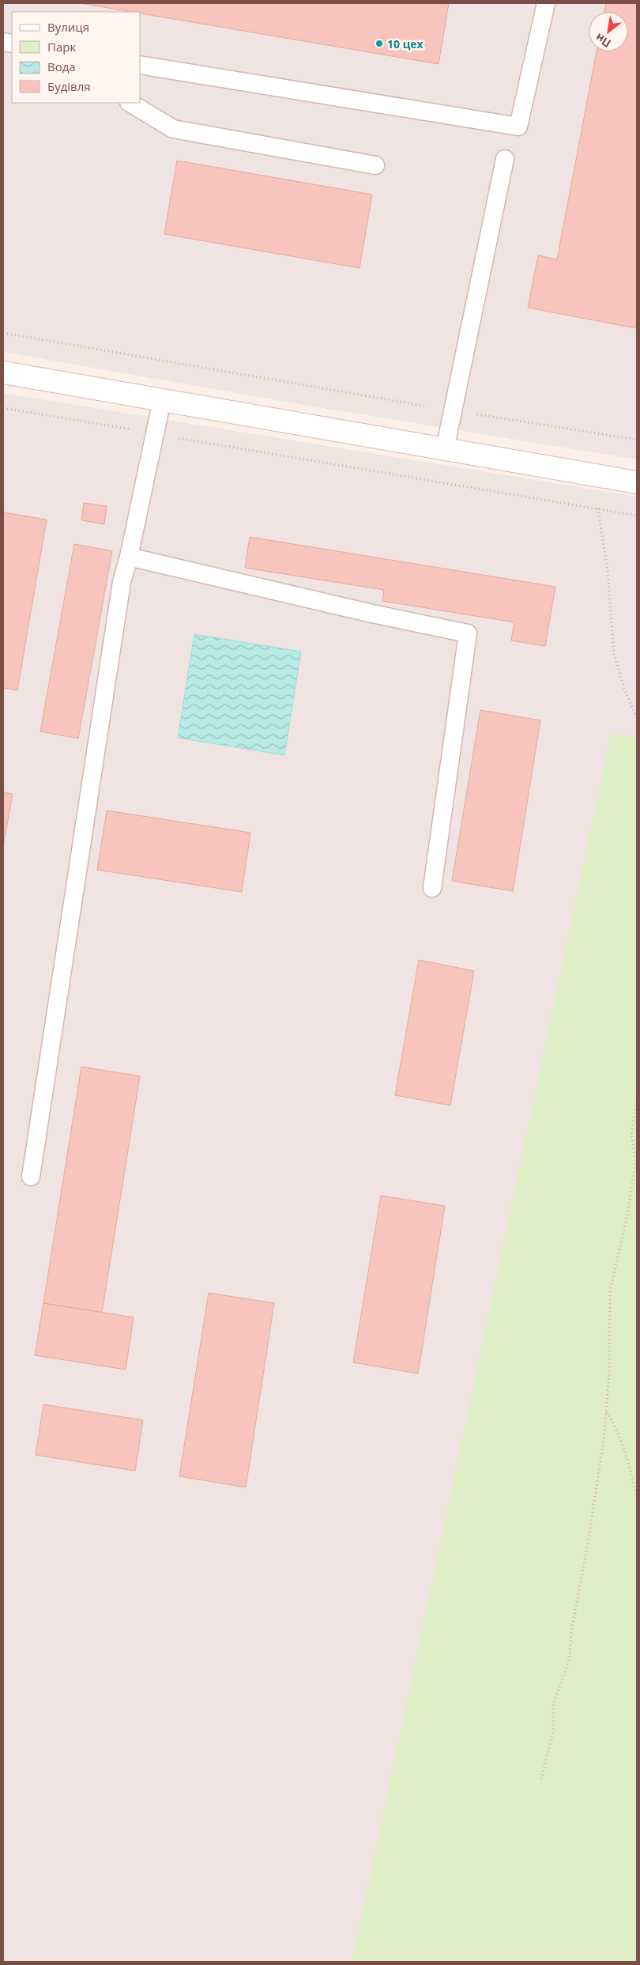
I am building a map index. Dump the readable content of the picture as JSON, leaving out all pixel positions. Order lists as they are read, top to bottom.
{
  "places": ["10 цех"],
  "legend": [
    "Вулиця",
    "Парк",
    "Вода",
    "Будівля"
  ],
  "north": "bottom left"
}
